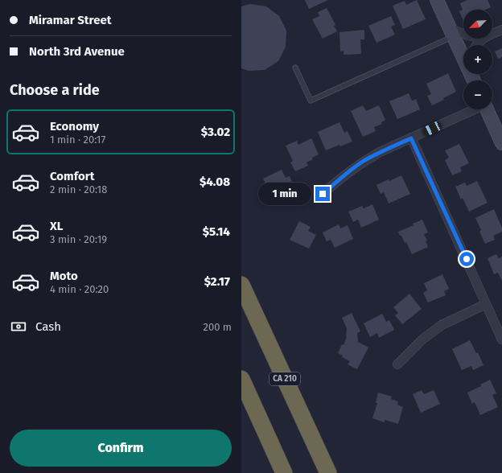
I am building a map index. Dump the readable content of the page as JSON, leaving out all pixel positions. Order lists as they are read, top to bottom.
{
  "streets": {
    "highway": ["CA 210"]
  },
  "north": "bottom left",
  "page": {
    "banner": ["Miramar Street", "North 3rd Avenue"],
    "map_buttons": ["+", "−"],
    "heading": "Choose a ride",
    "list": [
      {
        "name": "Economy",
        "note": "1 min · 20:17",
        "value": "$3.02"
      },
      {
        "name": "Comfort",
        "note": "2 min · 20:18",
        "value": "$4.08"
      },
      {
        "name": "XL",
        "note": "3 min · 20:19",
        "value": "$5.14"
      },
      {
        "name": "Moto",
        "note": "4 min · 20:20",
        "value": "$2.17"
      }
    ],
    "bubble": "1 min",
    "pay": ["Cash", "200 m"],
    "buttons": "Confirm"
  }
}
